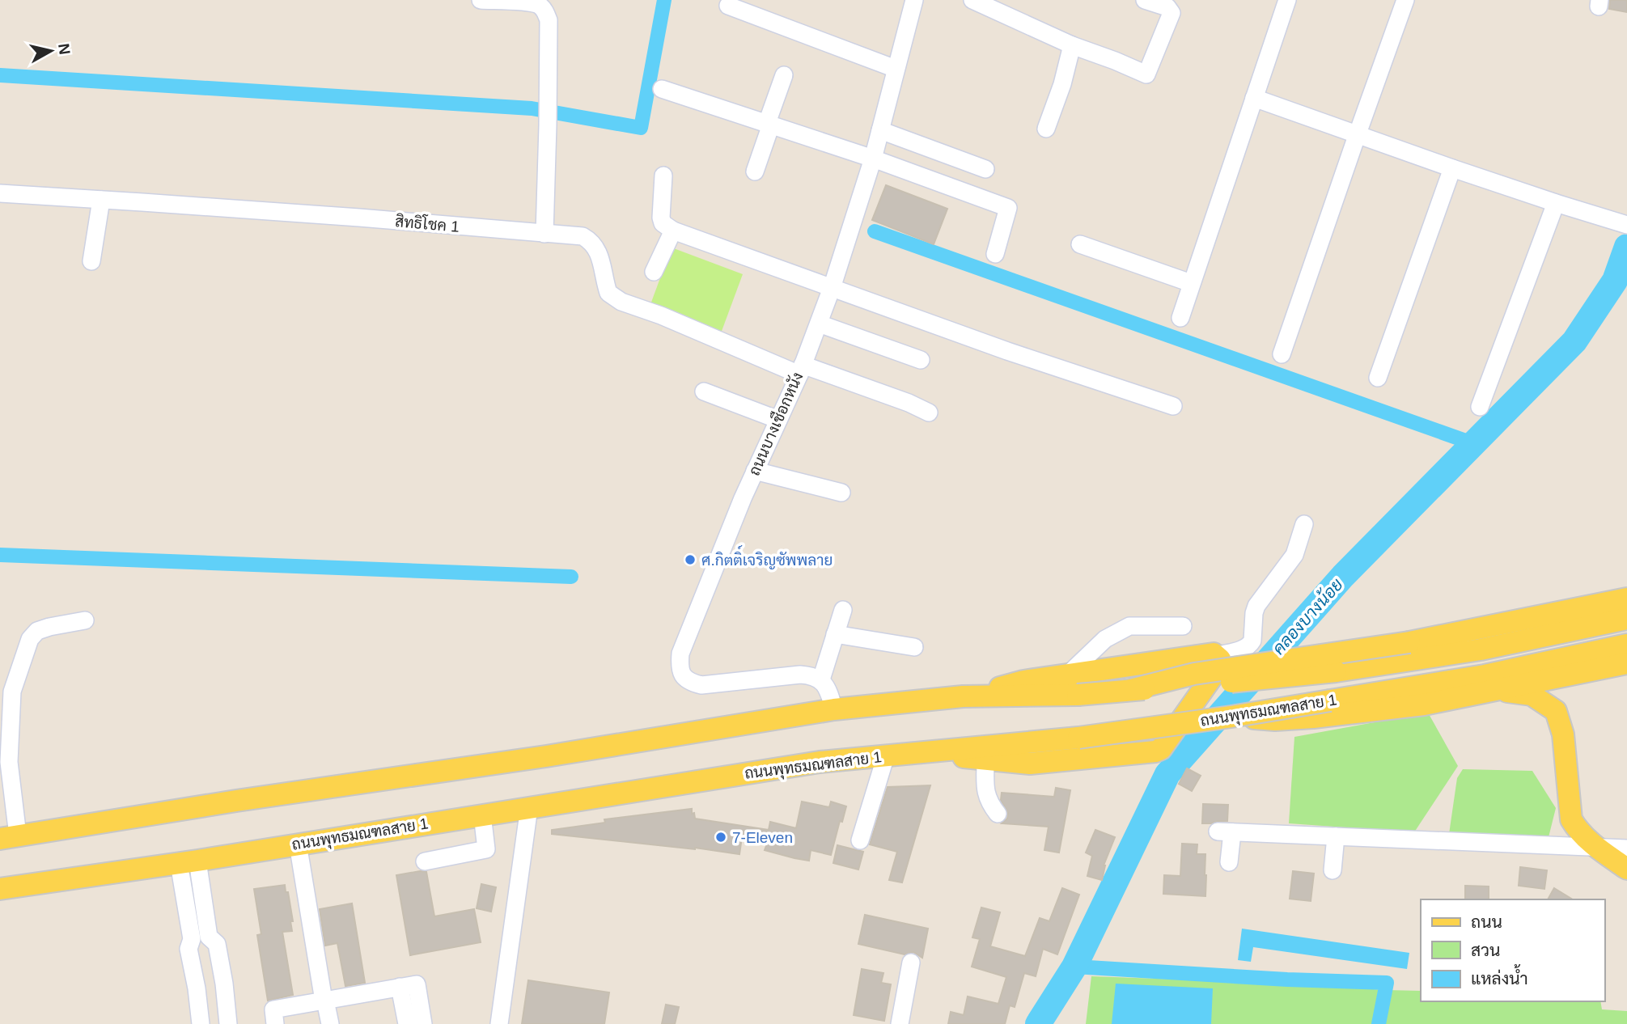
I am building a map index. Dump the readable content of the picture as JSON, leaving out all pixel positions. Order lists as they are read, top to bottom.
{
  "streets": {
    "main road": ["ถนนพุทธมณฑลสาย 1"],
    "street": ["สิทธิโชค 1", "ถนนบางเชือกหนัง"]
  },
  "crossings": [
    ["สิทธิโชค 1", "ถนนบางเชือกหนัง"]
  ],
  "water": ["คลองบางน้อย"],
  "places": ["ศ.กิตติ์เจริญซัพพลาย", "7-Eleven"],
  "legend": ["ถนน", "สวน", "แหล่งน้ำ"],
  "north": "right"
}
